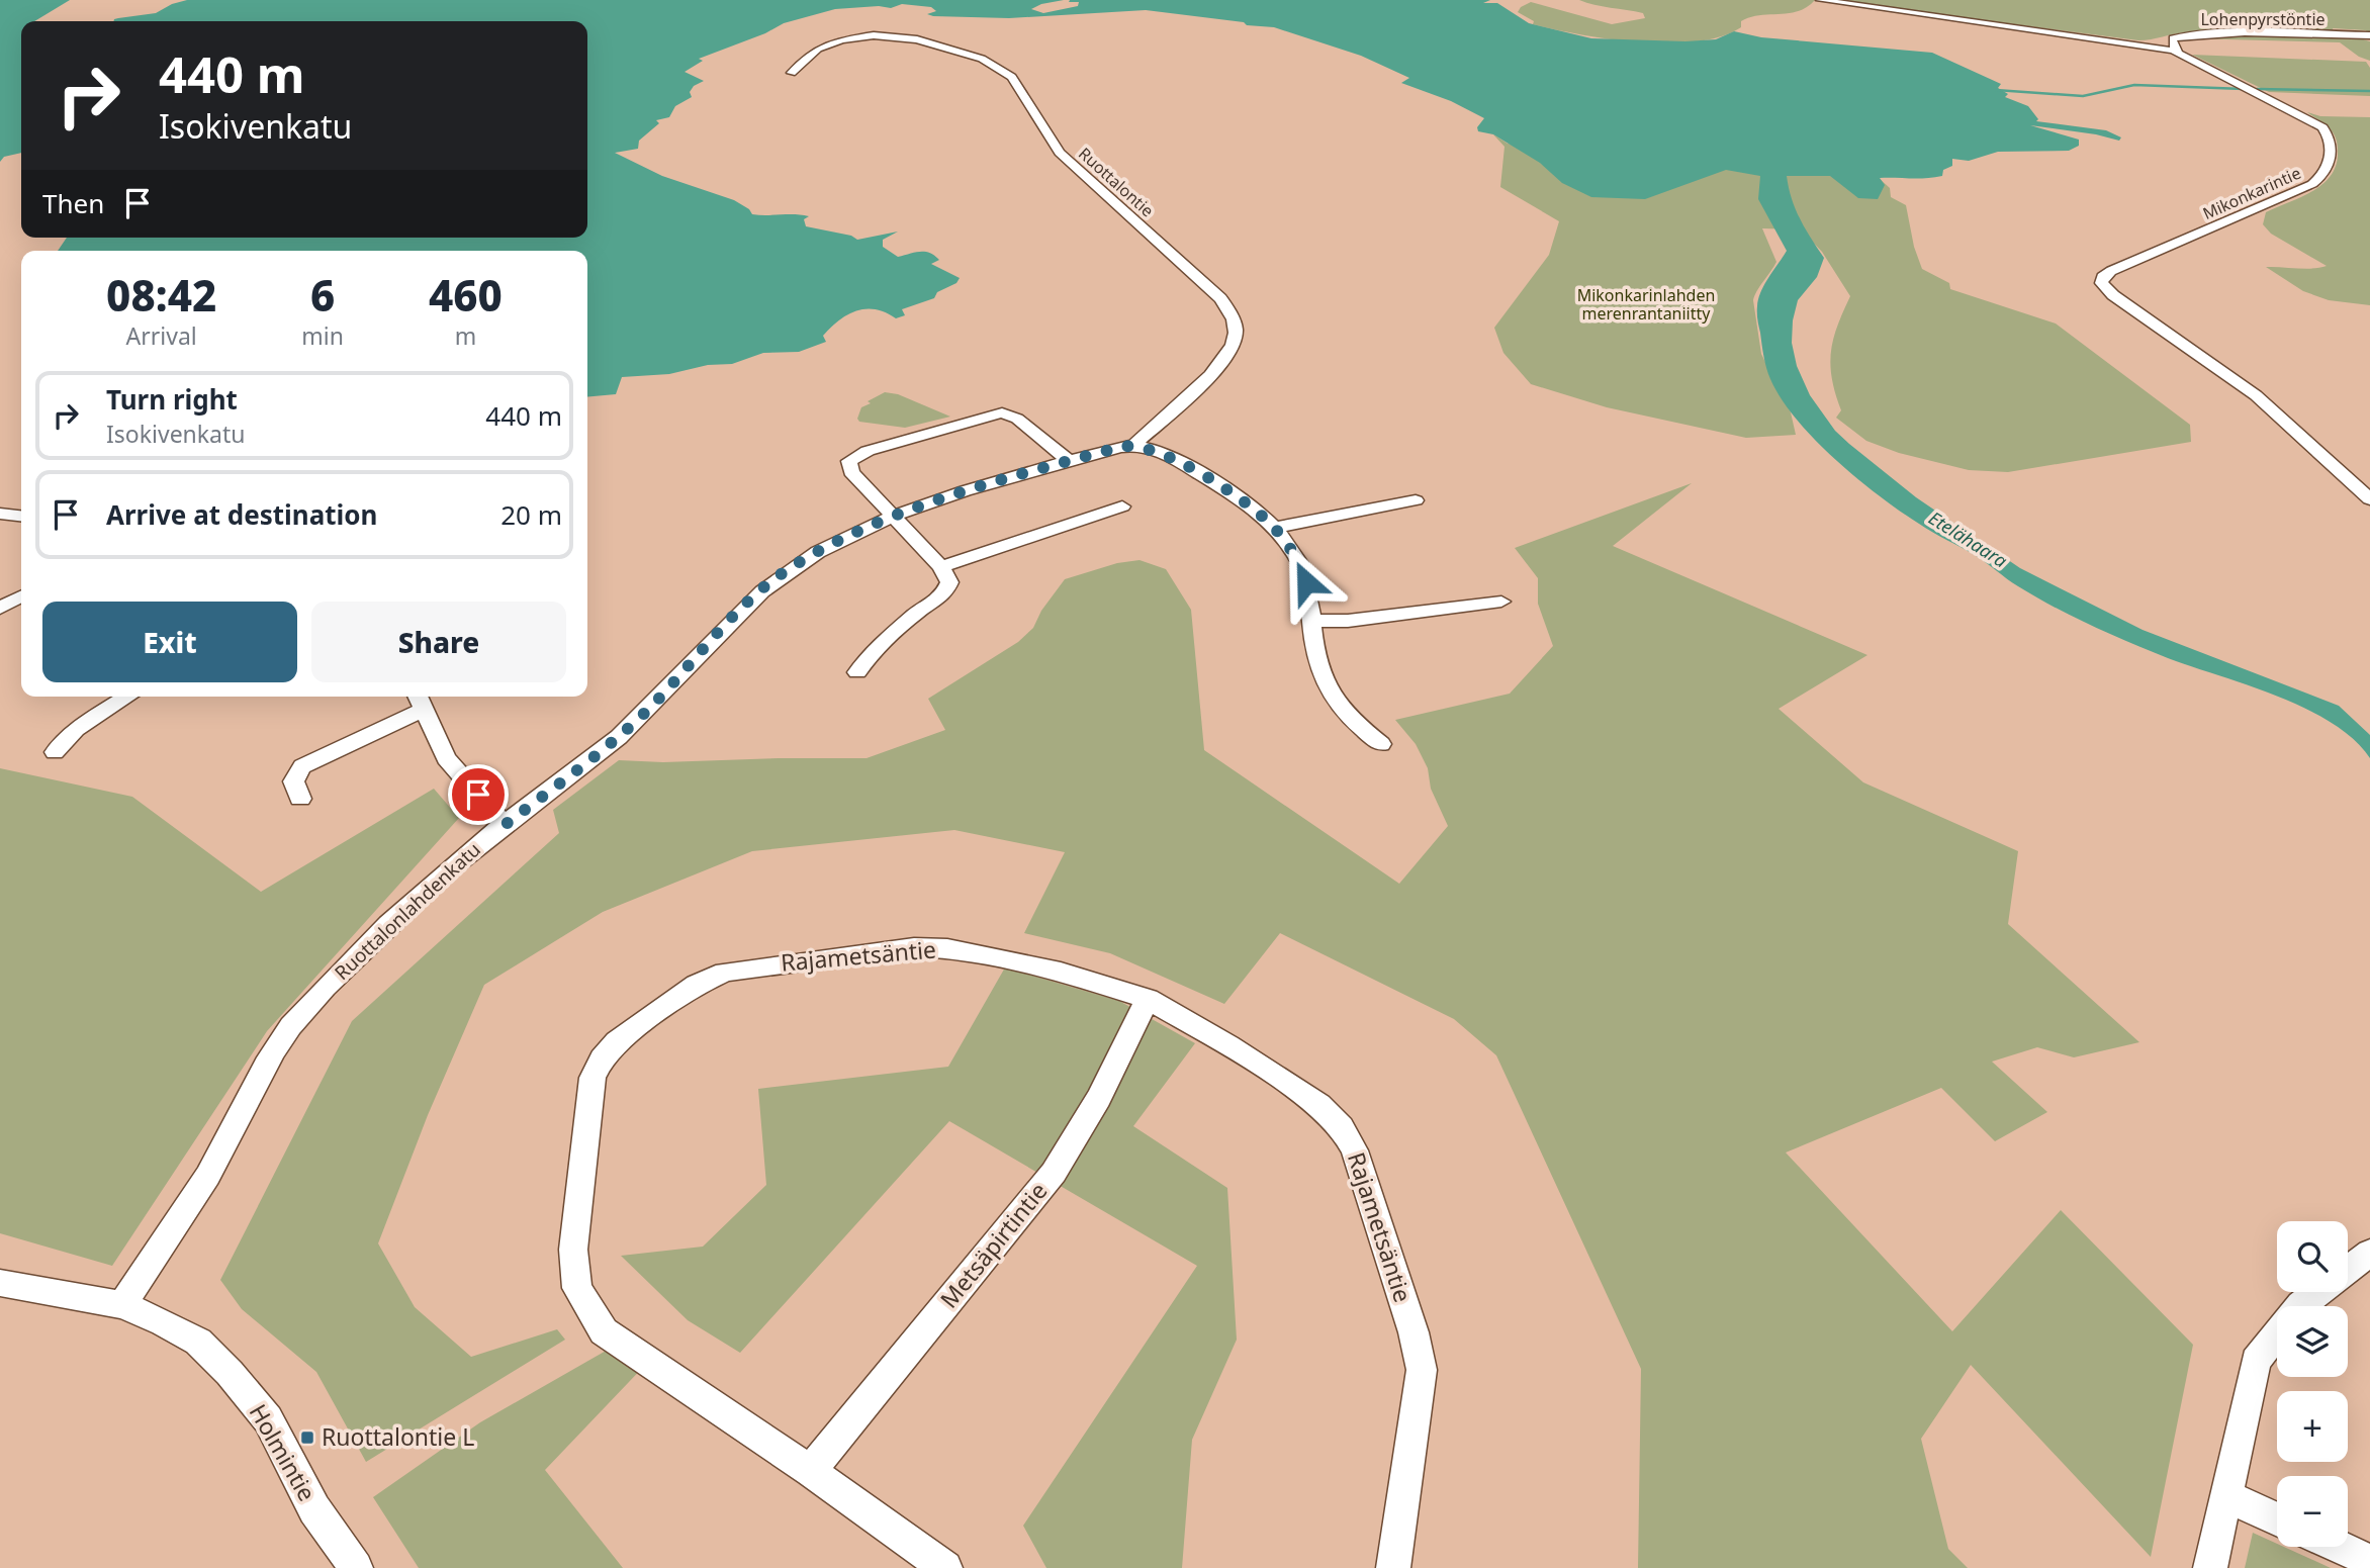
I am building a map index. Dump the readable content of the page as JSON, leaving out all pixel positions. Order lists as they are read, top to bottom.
{
  "streets": {
    "street": [
      "Lohenpyrstöntie",
      "Ruottalontie",
      "Mikonkarintie",
      "Ruottalonlahdenkatu",
      "Rajametsäntie",
      "Metsäpirtintie",
      "Holmintie"
    ]
  },
  "crossings": [
    ["Lohenpyrstöntie", "Mikonkarintie"],
    ["Ruottalontie", "Ruottalonlahdenkatu"],
    ["Ruottalonlahdenkatu", "Holmintie"],
    ["Rajametsäntie", "Metsäpirtintie"]
  ],
  "water": ["Etelähaara"],
  "parks": ["Mikonkarinlahden merenrantaniitty"],
  "places": {
    "transit": ["Ruottalontie L"]
  },
  "page": {
    "turn": ["440 m", "Isokivenkatu"],
    "then": "Then",
    "eta": [
      "08:42",
      "Arrival",
      "6",
      "min",
      "460",
      "m"
    ],
    "list": [
      {
        "name": "Turn right",
        "note": "Isokivenkatu",
        "value": "440 m"
      },
      {
        "name": "Arrive at destination",
        "value": "20 m"
      }
    ],
    "buttons": ["Exit", "Share"],
    "map_buttons": ["+", "−"]
  }
}
